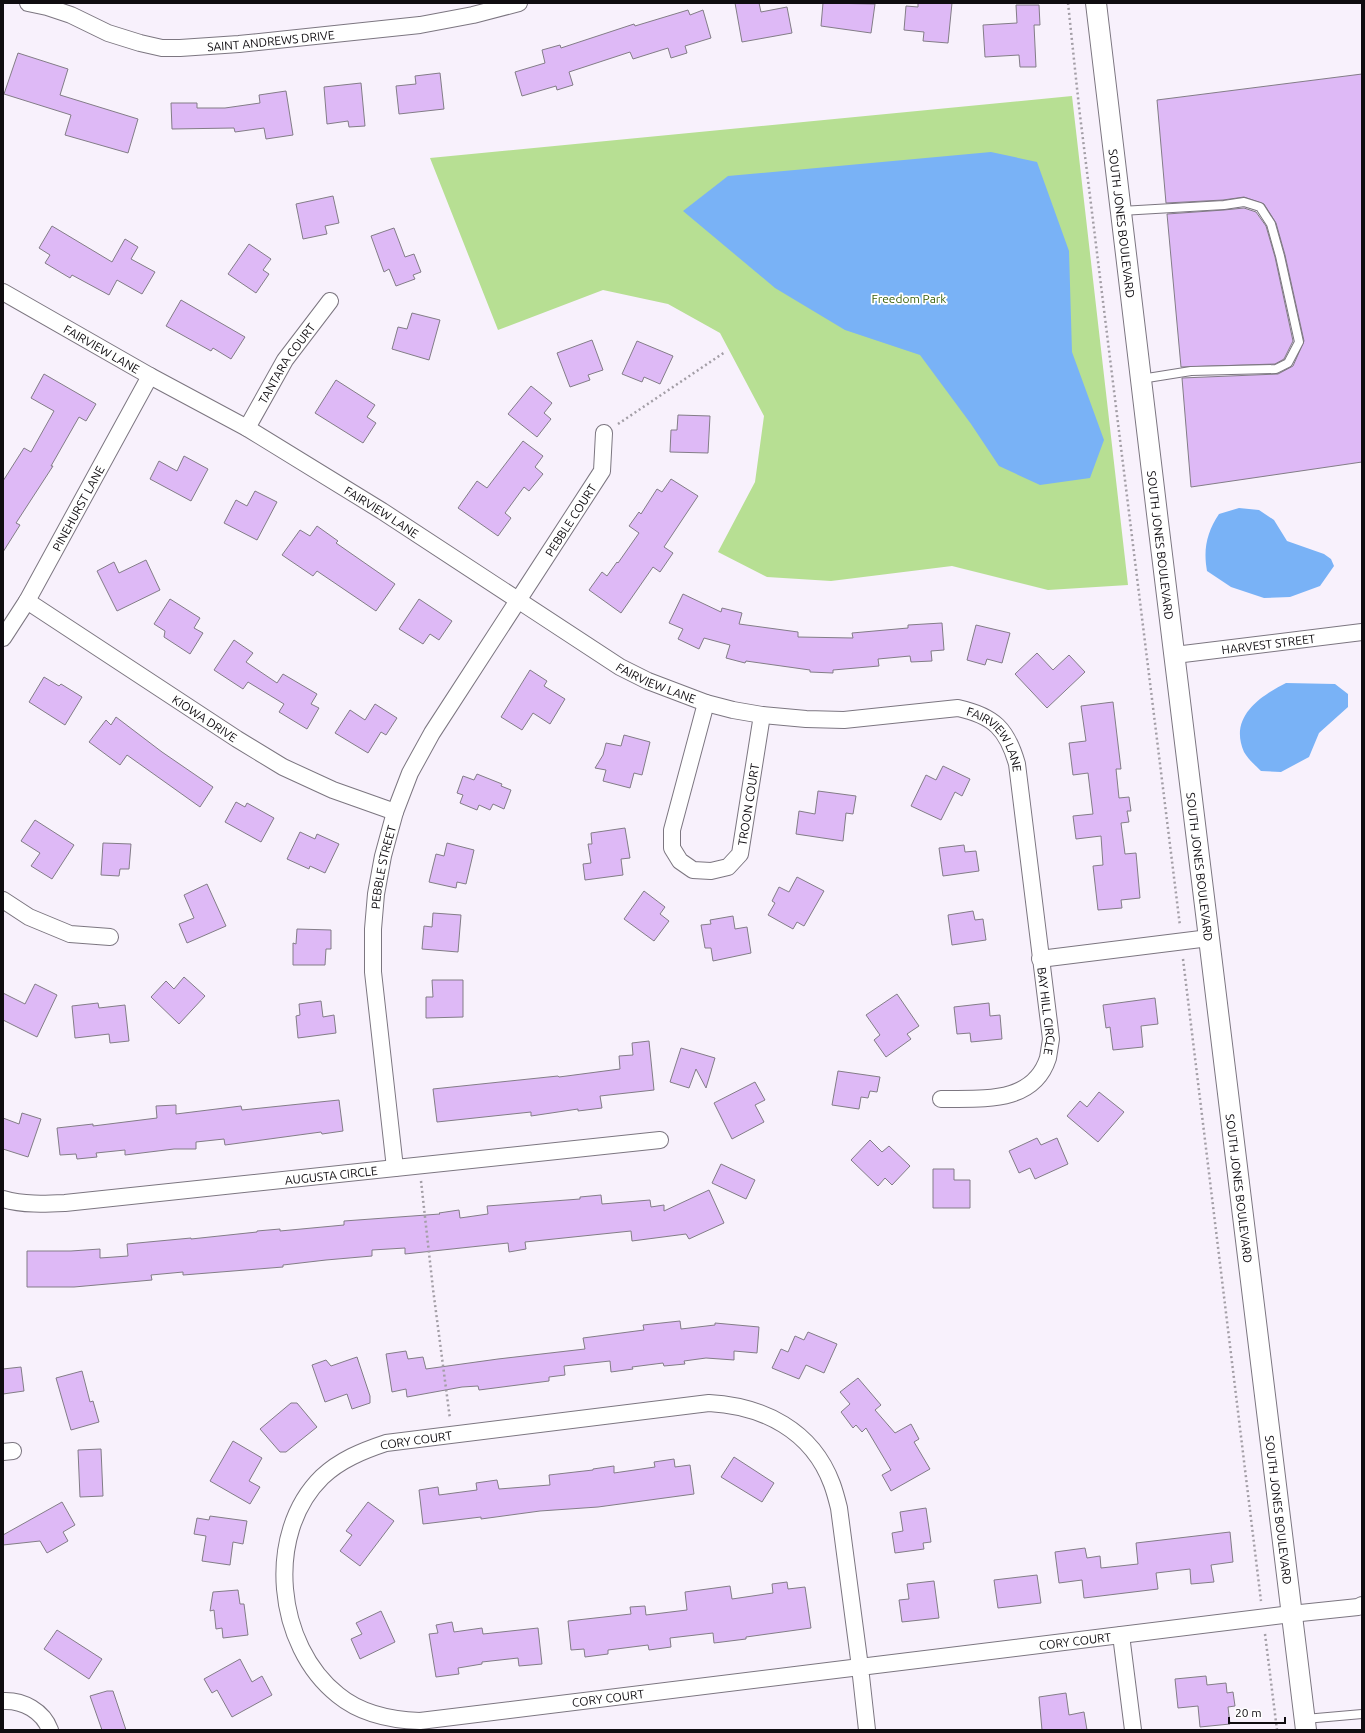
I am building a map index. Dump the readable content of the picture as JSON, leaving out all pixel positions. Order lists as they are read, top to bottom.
{
  "streets": {
    "street": [
      "SAINT ANDREWS DRIVE",
      "SOUTH JONES BOULEVARD",
      "FAIRVIEW LANE",
      "TANTARA COURT",
      "PINEHURST LANE",
      "PEBBLE COURT",
      "HARVEST STREET",
      "KIOWA DRIVE",
      "TROON COURT",
      "PEBBLE STREET",
      "BAY HILL CIRCLE",
      "AUGUSTA CIRCLE",
      "CORY COURT"
    ]
  },
  "crossings": [
    ["SOUTH JONES BOULEVARD", "HARVEST STREET"],
    ["SOUTH JONES BOULEVARD", "CORY COURT"],
    ["FAIRVIEW LANE", "TANTARA COURT"],
    ["FAIRVIEW LANE", "PINEHURST LANE"],
    ["FAIRVIEW LANE", "PEBBLE COURT"],
    ["FAIRVIEW LANE", "TROON COURT"],
    ["FAIRVIEW LANE", "PEBBLE STREET"],
    ["FAIRVIEW LANE", "BAY HILL CIRCLE"],
    ["PINEHURST LANE", "KIOWA DRIVE"],
    ["PEBBLE COURT", "PEBBLE STREET"],
    ["KIOWA DRIVE", "PEBBLE STREET"],
    ["PEBBLE STREET", "AUGUSTA CIRCLE"]
  ],
  "parks": ["Freedom Park"],
  "scale_bar": "20 m"
}
